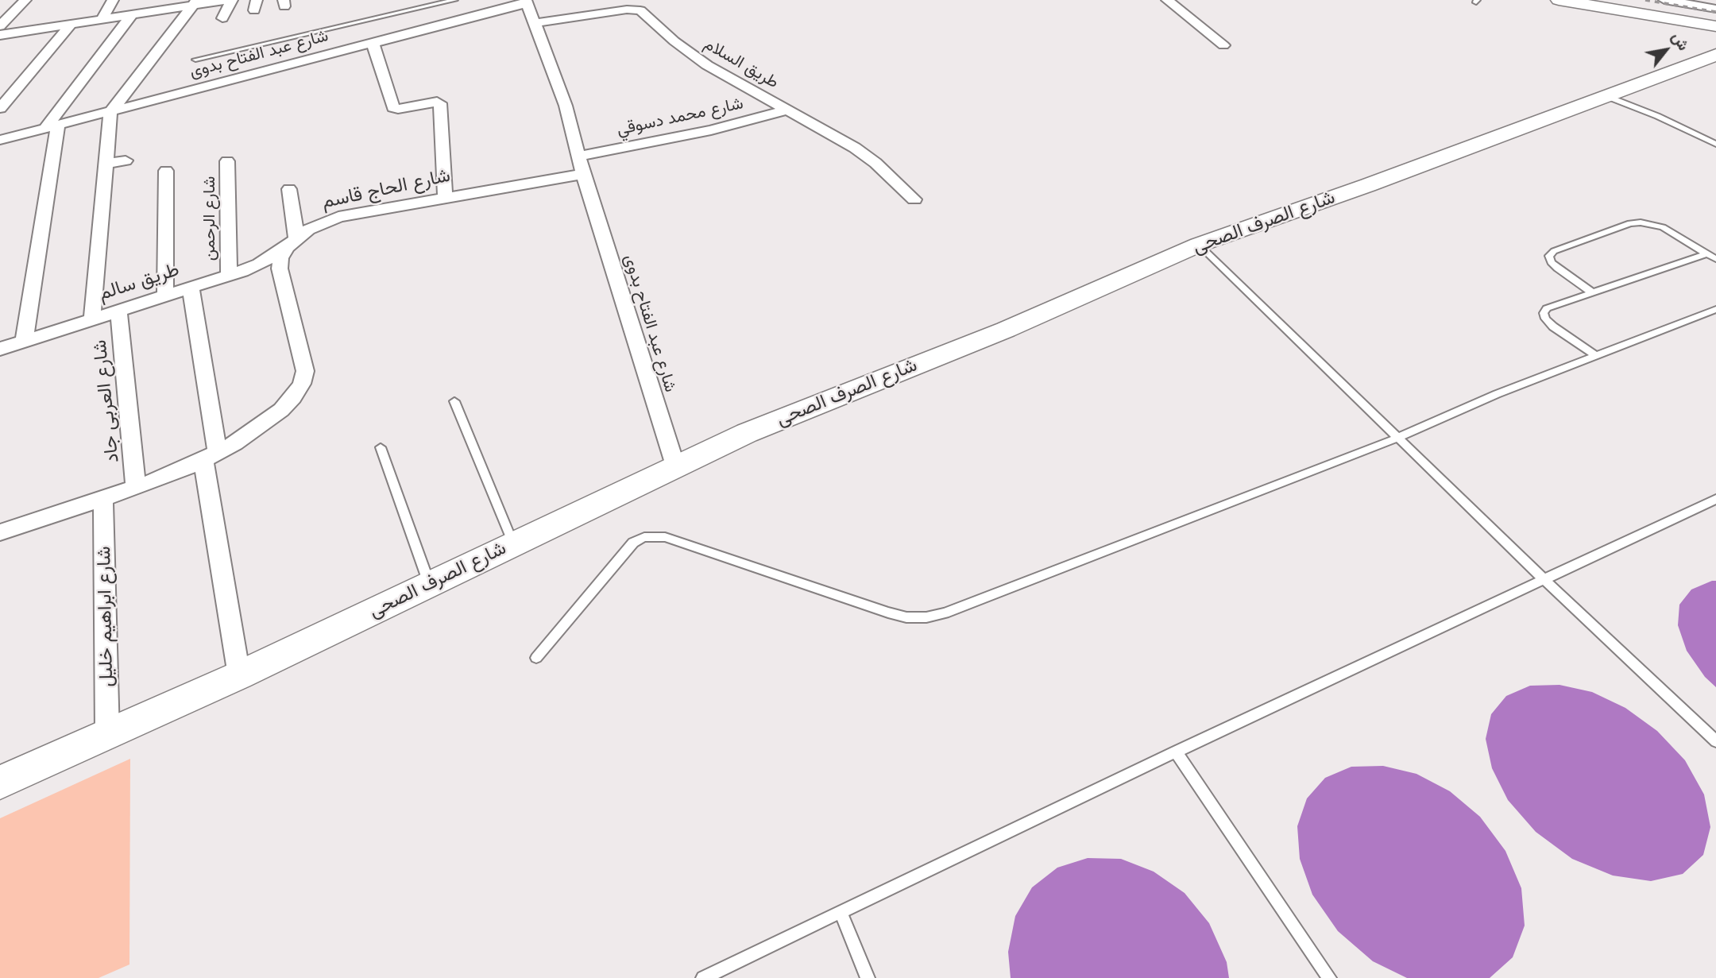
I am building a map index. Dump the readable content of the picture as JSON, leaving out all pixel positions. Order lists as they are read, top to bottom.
{
  "streets": {
    "street": [
      "شارع عبد الفتاح بدوى",
      "طريق السلام",
      "شارع محمد دسوقي",
      "شارع الحاج قاسم",
      "شارع الرحمن",
      "شارع الصرف الصحى",
      "طريق سالم",
      "شارع العربى جاد",
      "شارع ابراهيم خليل"
    ]
  },
  "crossings": [
    ["شارع عبد الفتاح بدوى", "طريق السلام"],
    ["شارع عبد الفتاح بدوى", "شارع محمد دسوقي"],
    ["شارع عبد الفتاح بدوى", "شارع الحاج قاسم"],
    ["شارع عبد الفتاح بدوى", "شارع الصرف الصحى"],
    ["طريق السلام", "شارع محمد دسوقي"],
    ["شارع الحاج قاسم", "طريق سالم"],
    ["شارع الرحمن", "طريق سالم"],
    ["شارع الصرف الصحى", "شارع ابراهيم خليل"],
    ["طريق سالم", "شارع العربى جاد"]
  ],
  "north": "top right"
}
